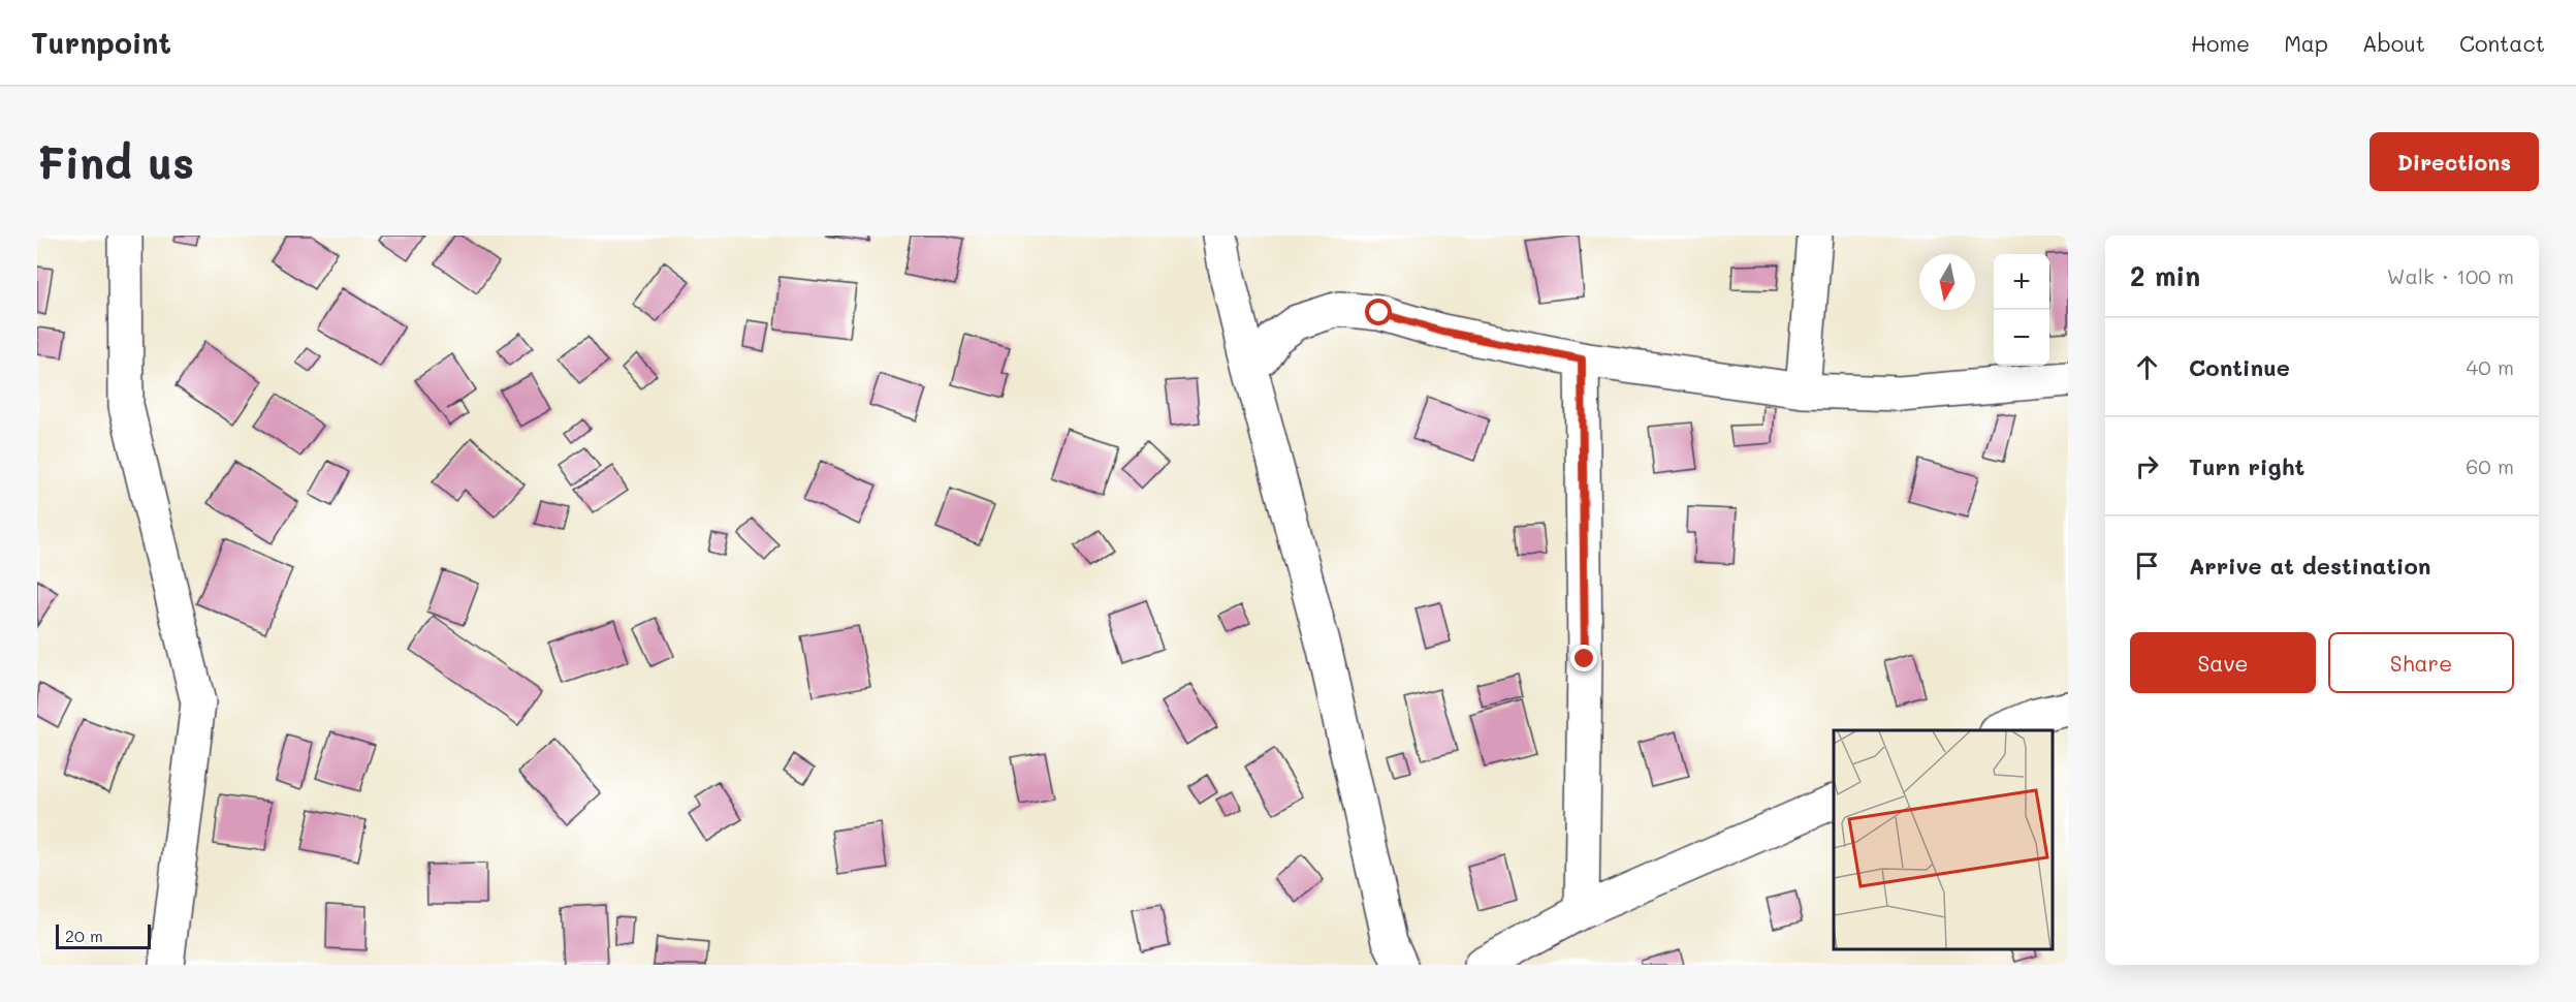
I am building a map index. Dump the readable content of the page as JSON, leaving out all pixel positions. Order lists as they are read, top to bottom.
{
  "scale_bar": "20 m",
  "north": "bottom",
  "page": {
    "header": "Turnpoint",
    "nav": [
      "Home",
      "Map",
      "About",
      "Contact"
    ],
    "buttons": [
      "Directions",
      ["Save", "Share"]
    ],
    "title": "Find us",
    "heading": ["2 min", "Walk · 100 m"],
    "map_buttons": ["+", "−"],
    "list": [
      ["Continue", "40 m"],
      ["Turn right", "60 m"],
      "Arrive at destination"
    ],
    "scale": "20 m"
  }
}
